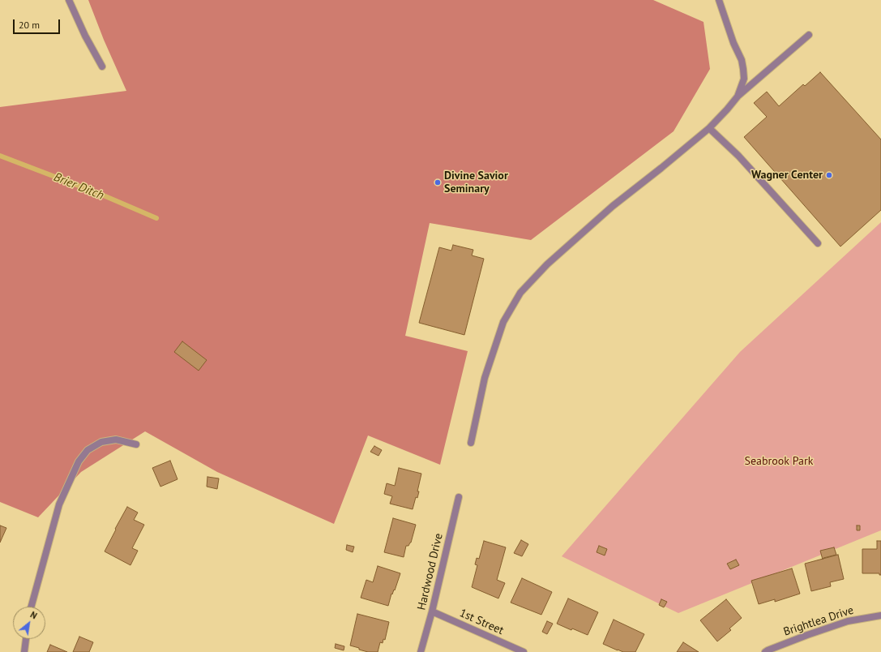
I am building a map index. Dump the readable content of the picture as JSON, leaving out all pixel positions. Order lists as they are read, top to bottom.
{
  "streets": {
    "street": ["Hardwood Drive", "Brightlea Drive", "1st Street"]
  },
  "crossings": [
    ["Hardwood Drive", "1st Street"]
  ],
  "water": ["Brier Ditch"],
  "parks": ["Seabrook Park"],
  "places": ["Wagner Center", "Divine Savior Seminary"],
  "scale_bar": "20 m",
  "north": "top right"
}
